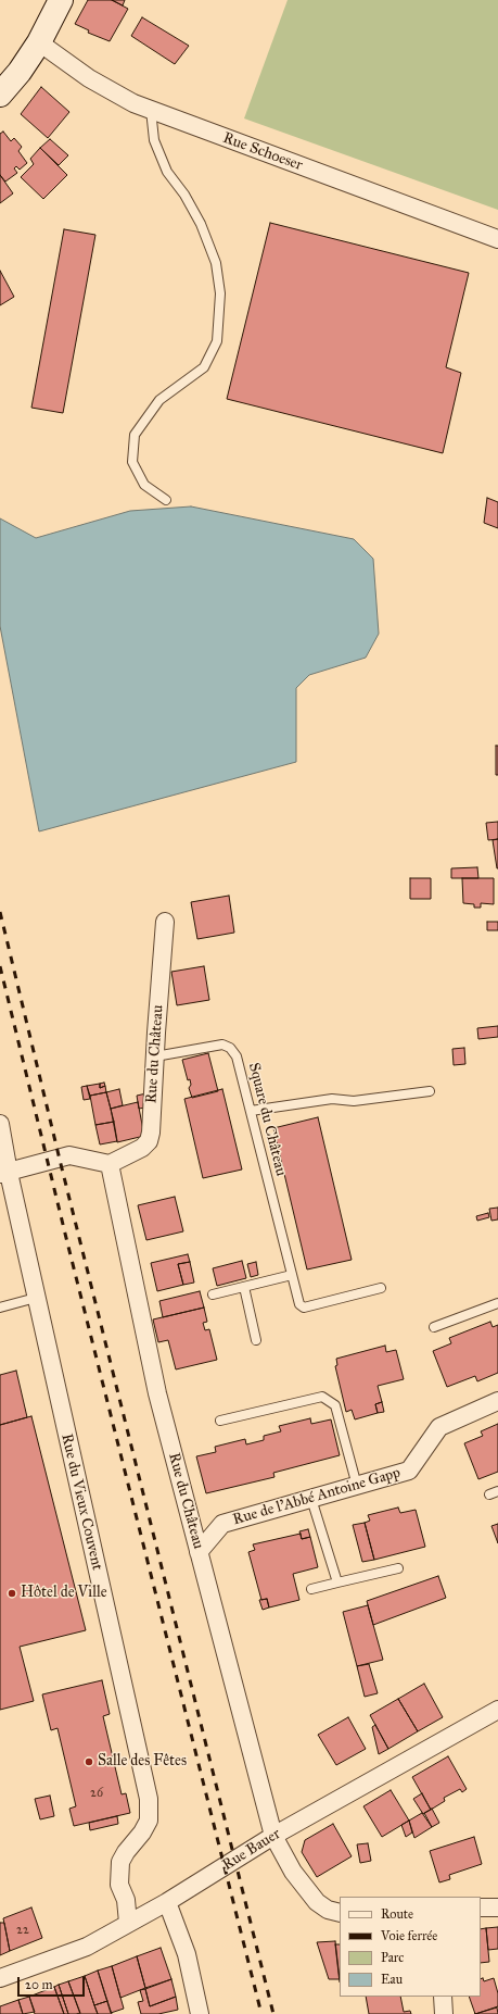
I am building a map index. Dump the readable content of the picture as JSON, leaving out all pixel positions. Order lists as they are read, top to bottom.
{
  "streets": {
    "street": [
      "Rue Schoeser",
      "Rue du Château",
      "Rue de l'Abbé Antoine Gapp",
      "Rue du Vieux Couvent",
      "Rue Bauer"
    ],
    "lane": ["Square du Château"]
  },
  "crossings": [
    ["Rue du Château", "Square du Château"],
    ["Rue du Château", "Rue de l'Abbé Antoine Gapp"],
    ["Rue du Château", "Rue Bauer"],
    ["Rue du Vieux Couvent", "Rue Bauer"]
  ],
  "places": ["Hôtel de Ville", "Salle des Fêtes"],
  "house_numbers": ["26", "22"],
  "legend": [
    "Route",
    "Voie ferrée",
    "Parc",
    "Eau"
  ],
  "scale_bar": "20 m"
}
